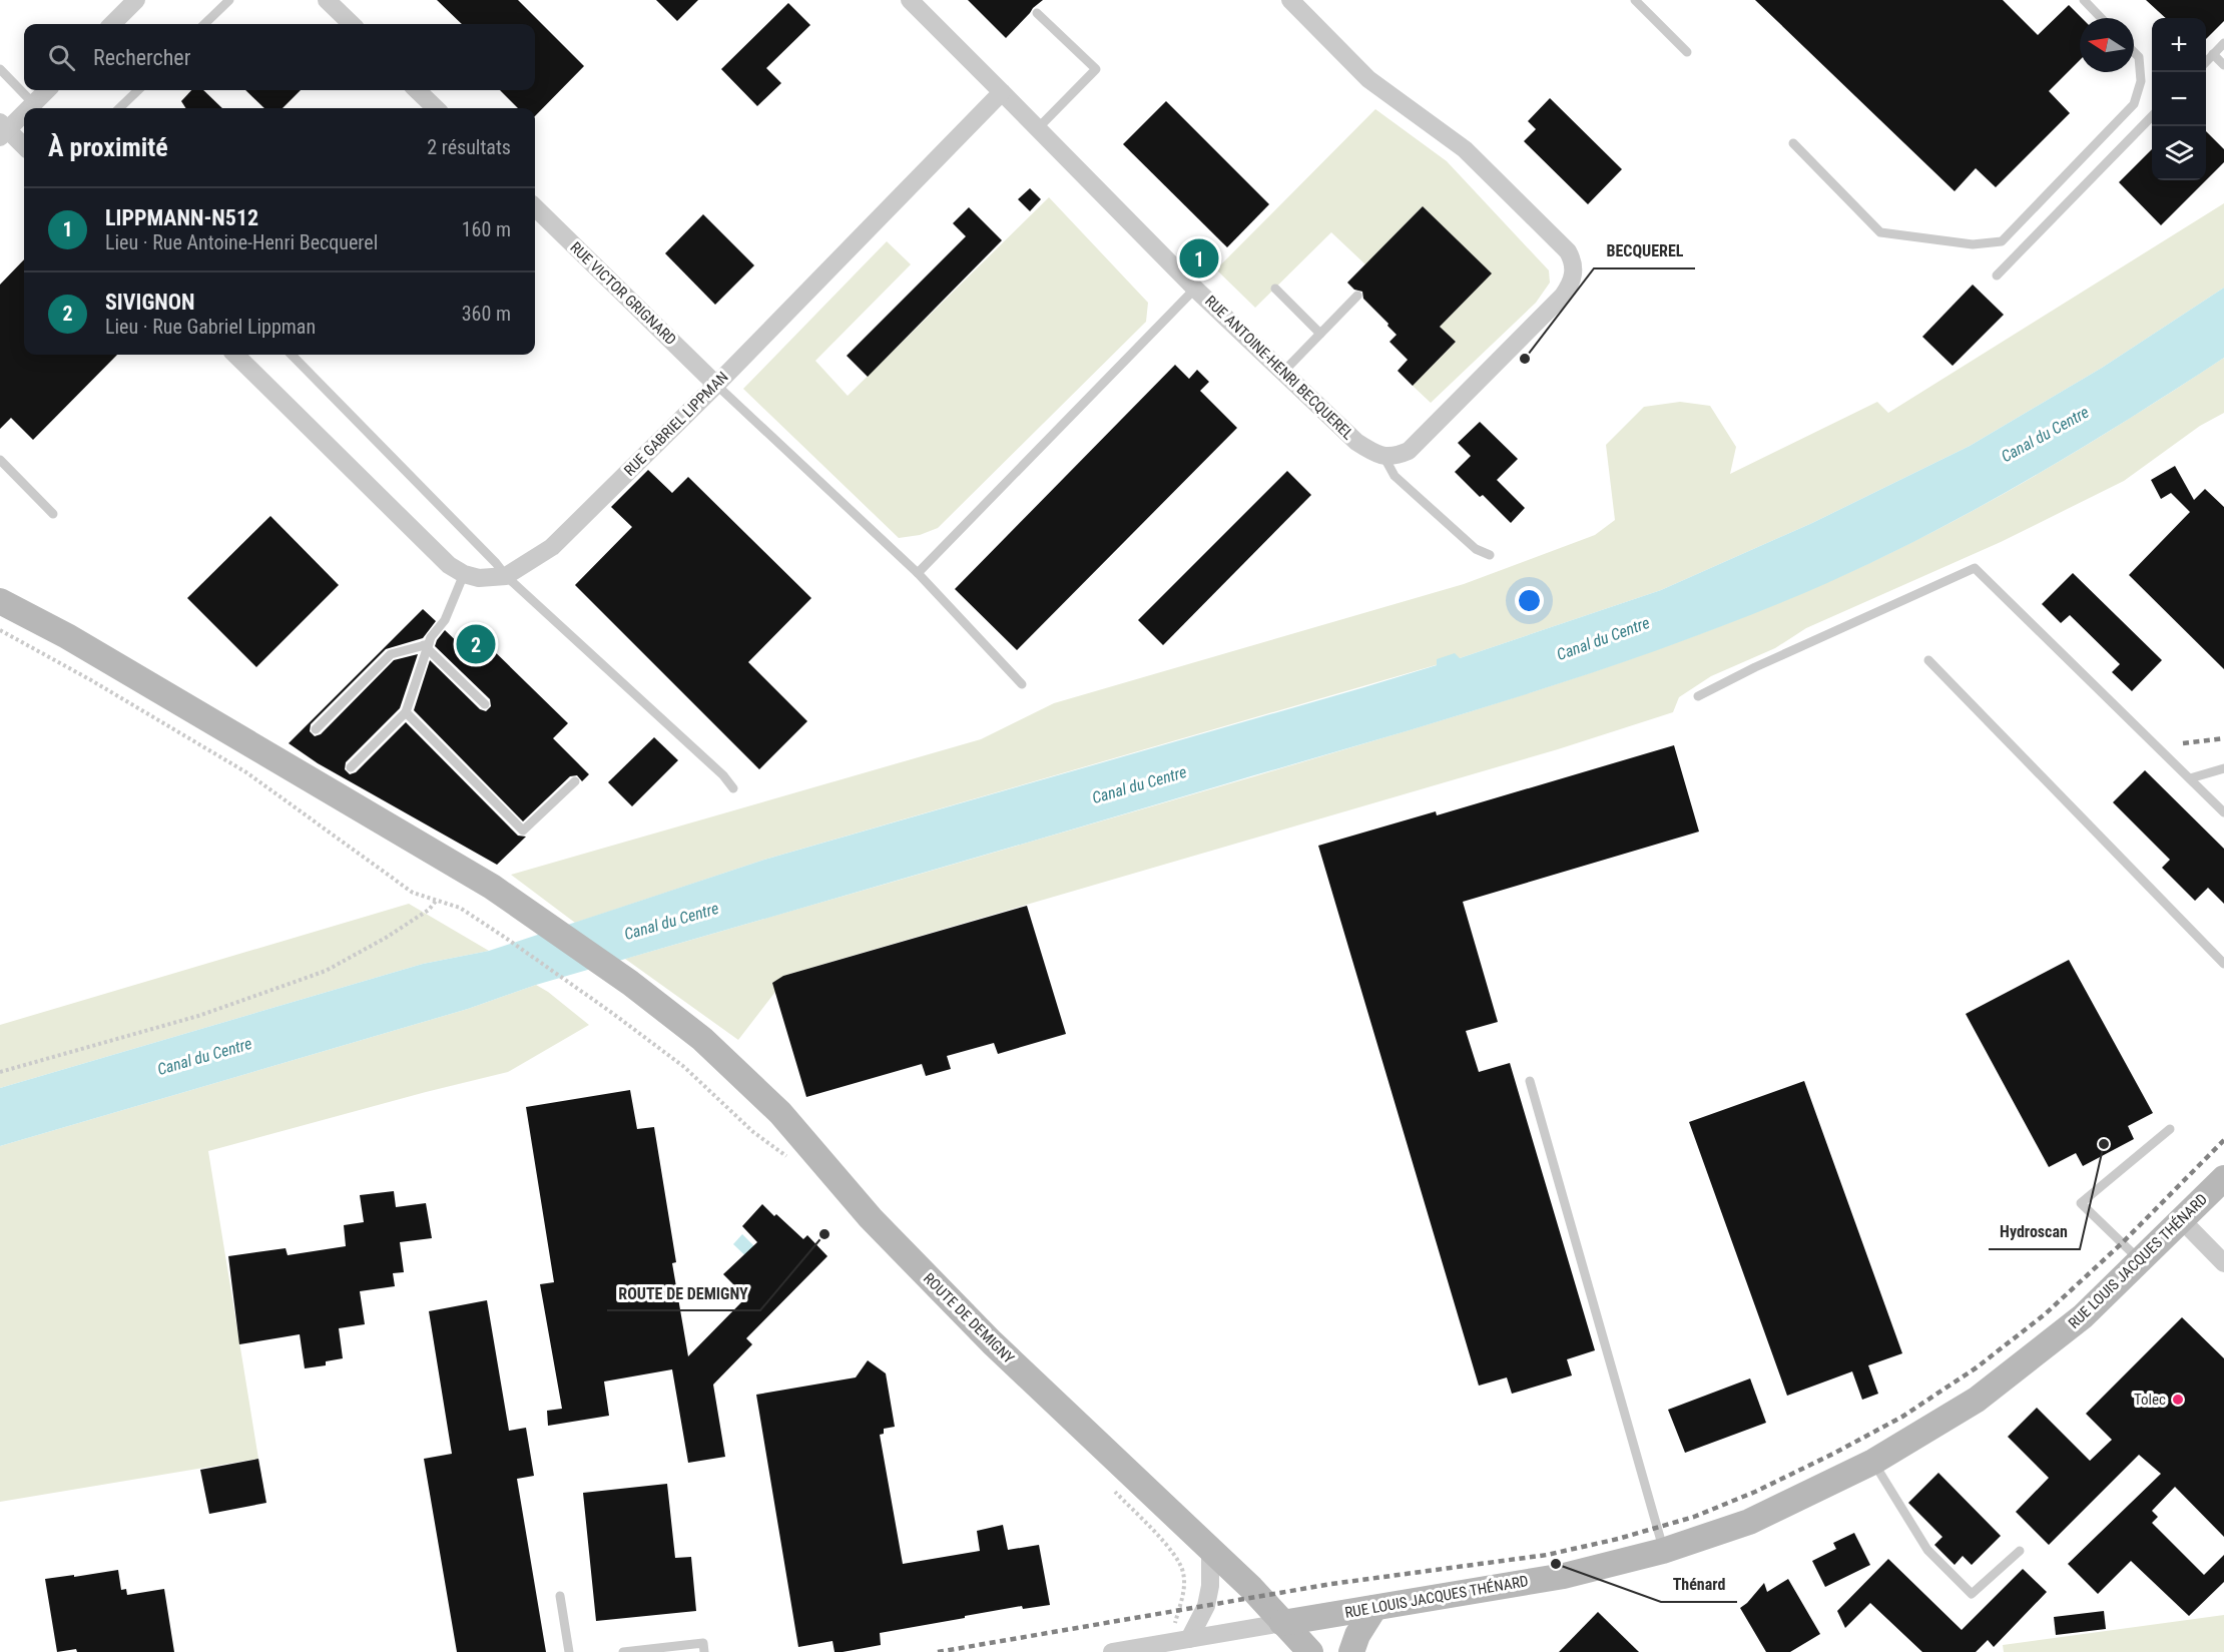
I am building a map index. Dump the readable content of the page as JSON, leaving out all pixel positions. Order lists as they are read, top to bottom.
{
  "streets": {
    "main road": ["RUE LOUIS JACQUES THÉNARD", "ROUTE DE DEMIGNY"],
    "street": ["RUE VICTOR GRIGNARD", "RUE ANTOINE-HENRI BECQUEREL", "RUE GABRIEL LIPPMAN"]
  },
  "crossings": [
    ["RUE VICTOR GRIGNARD", "RUE GABRIEL LIPPMAN"],
    ["RUE ANTOINE-HENRI BECQUEREL", "RUE GABRIEL LIPPMAN"],
    ["RUE LOUIS JACQUES THÉNARD", "ROUTE DE DEMIGNY"]
  ],
  "water": ["Canal du Centre"],
  "places": [
    "BECQUEREL",
    "Hydroscan",
    "ROUTE DE DEMIGNY",
    "Tolec",
    "Thénard"
  ],
  "north": "left",
  "page": {
    "map_buttons": ["+", "−"],
    "search": "Rechercher",
    "heading": ["À proximité", "2 résultats"],
    "list": [
      {
        "mark": "1",
        "name": "LIPPMANN-N512",
        "note": "Lieu · Rue Antoine-Henri Becquerel",
        "value": "160 m"
      },
      {
        "mark": "2",
        "name": "SIVIGNON",
        "note": "Lieu · Rue Gabriel Lippman",
        "value": "360 m"
      }
    ],
    "pins": ["1", "2"]
  }
}
